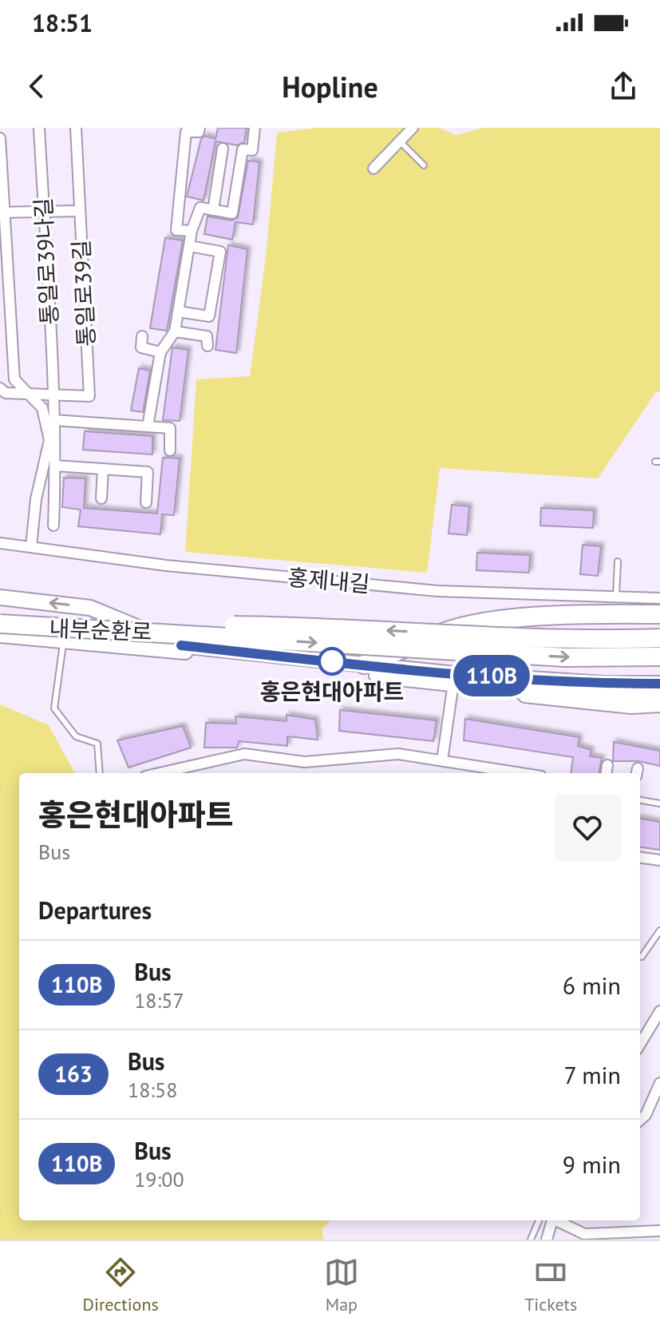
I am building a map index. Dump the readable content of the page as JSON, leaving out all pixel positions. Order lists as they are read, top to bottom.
{
  "streets": {
    "highway": ["내부순환로"],
    "street": ["통일로39나길", "통일로39길", "홍제내길"]
  },
  "crossings": [
    ["통일로39나길", "통일로39길"]
  ],
  "places": ["홍은현대아파트"],
  "lines": ["bus line 110B"],
  "page": {
    "status": "18:51",
    "header": "Hopline",
    "on_map": "110B",
    "heading": [
      ["홍은현대아파트", "Bus"],
      "Departures"
    ],
    "list": [
      {
        "mark": "110B",
        "name": "Bus",
        "note": "18:57",
        "value": "6 min"
      },
      {
        "mark": "163",
        "name": "Bus",
        "note": "18:58",
        "value": "7 min"
      },
      {
        "mark": "110B",
        "name": "Bus",
        "note": "19:00",
        "value": "9 min"
      }
    ],
    "tabs": ["Directions", "Map", "Tickets"]
  }
}
